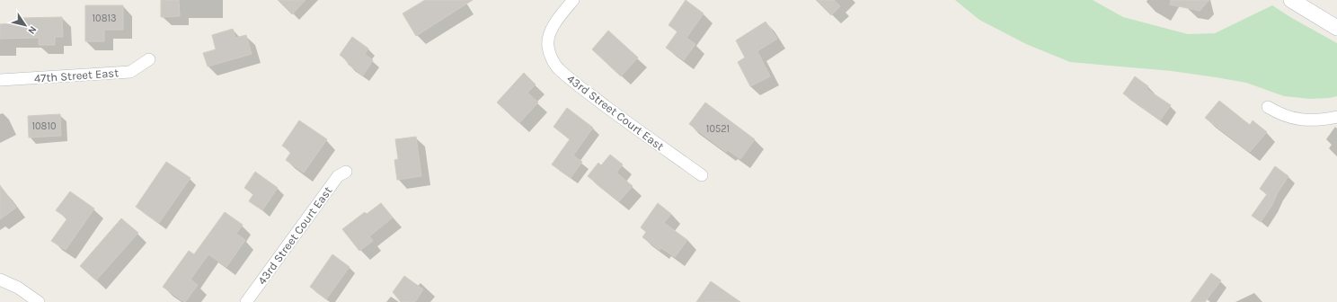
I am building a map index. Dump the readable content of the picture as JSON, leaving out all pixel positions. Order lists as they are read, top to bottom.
{
  "streets": {
    "street": ["47th Street East", "43rd Street Court East"]
  },
  "house_numbers": ["10813", "10810", "10521"],
  "north": "bottom right"
}
